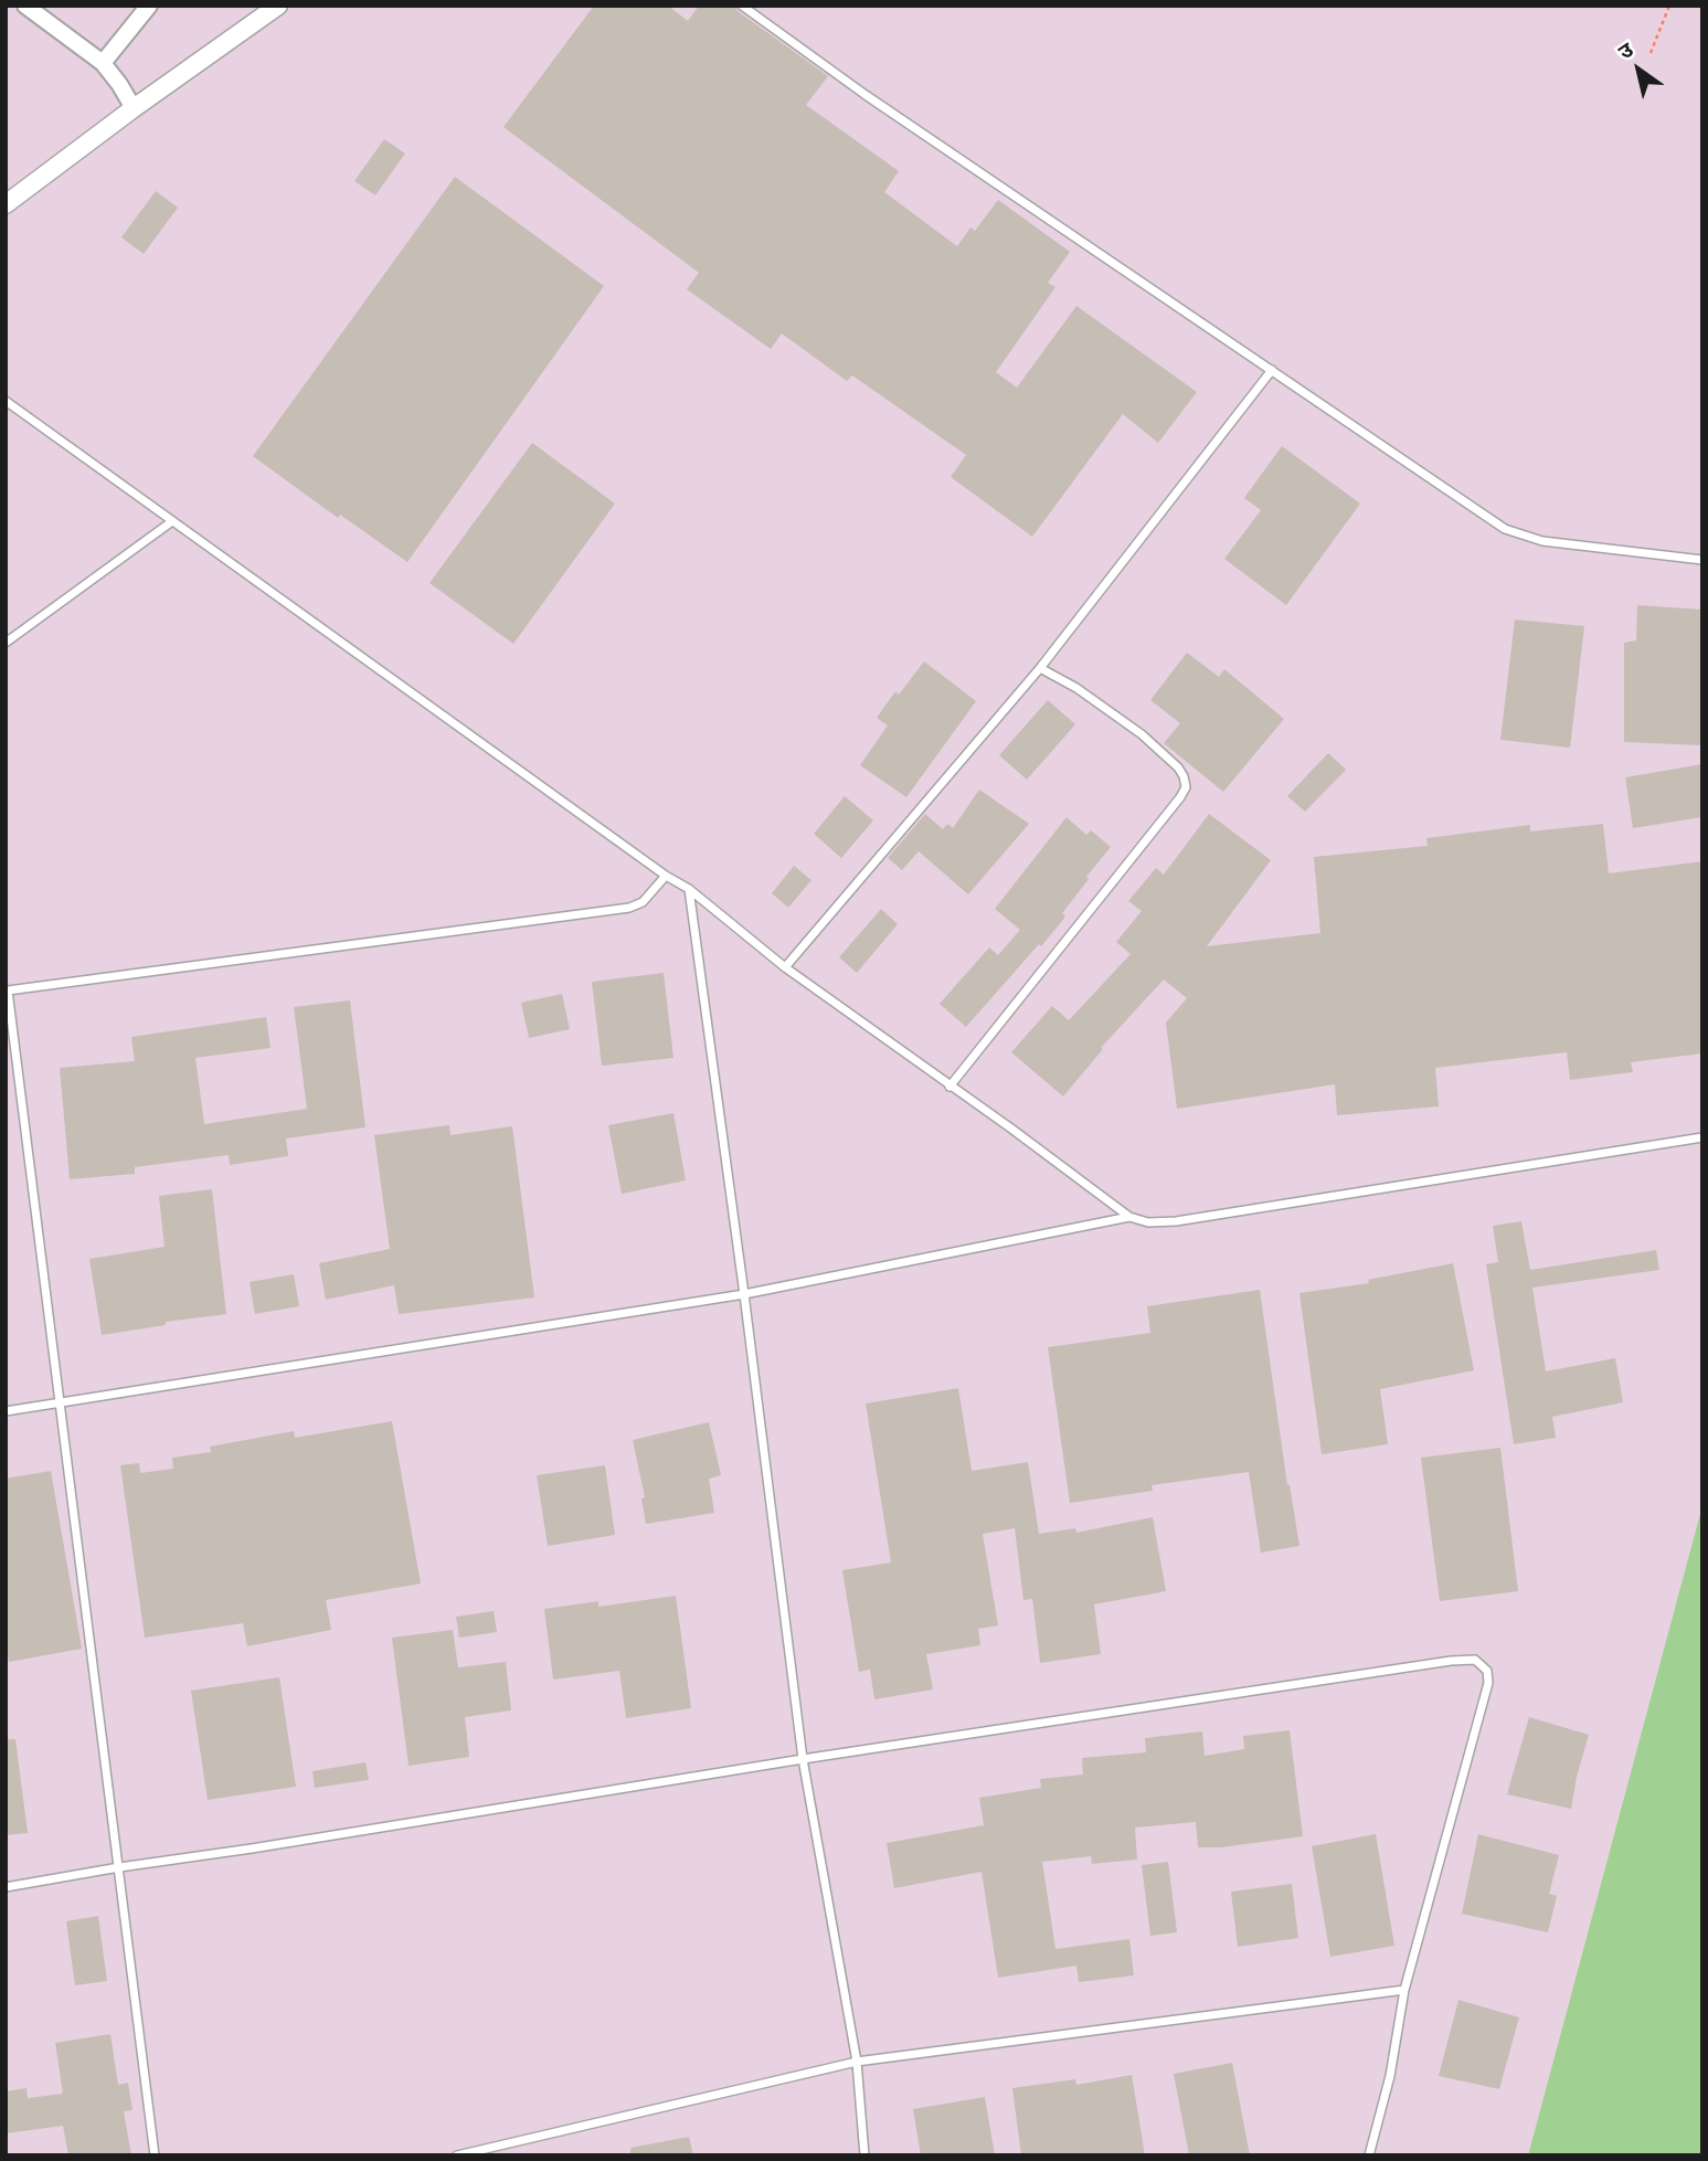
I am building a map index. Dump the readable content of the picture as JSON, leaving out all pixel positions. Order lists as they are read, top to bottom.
{
  "north": "top left"
}
